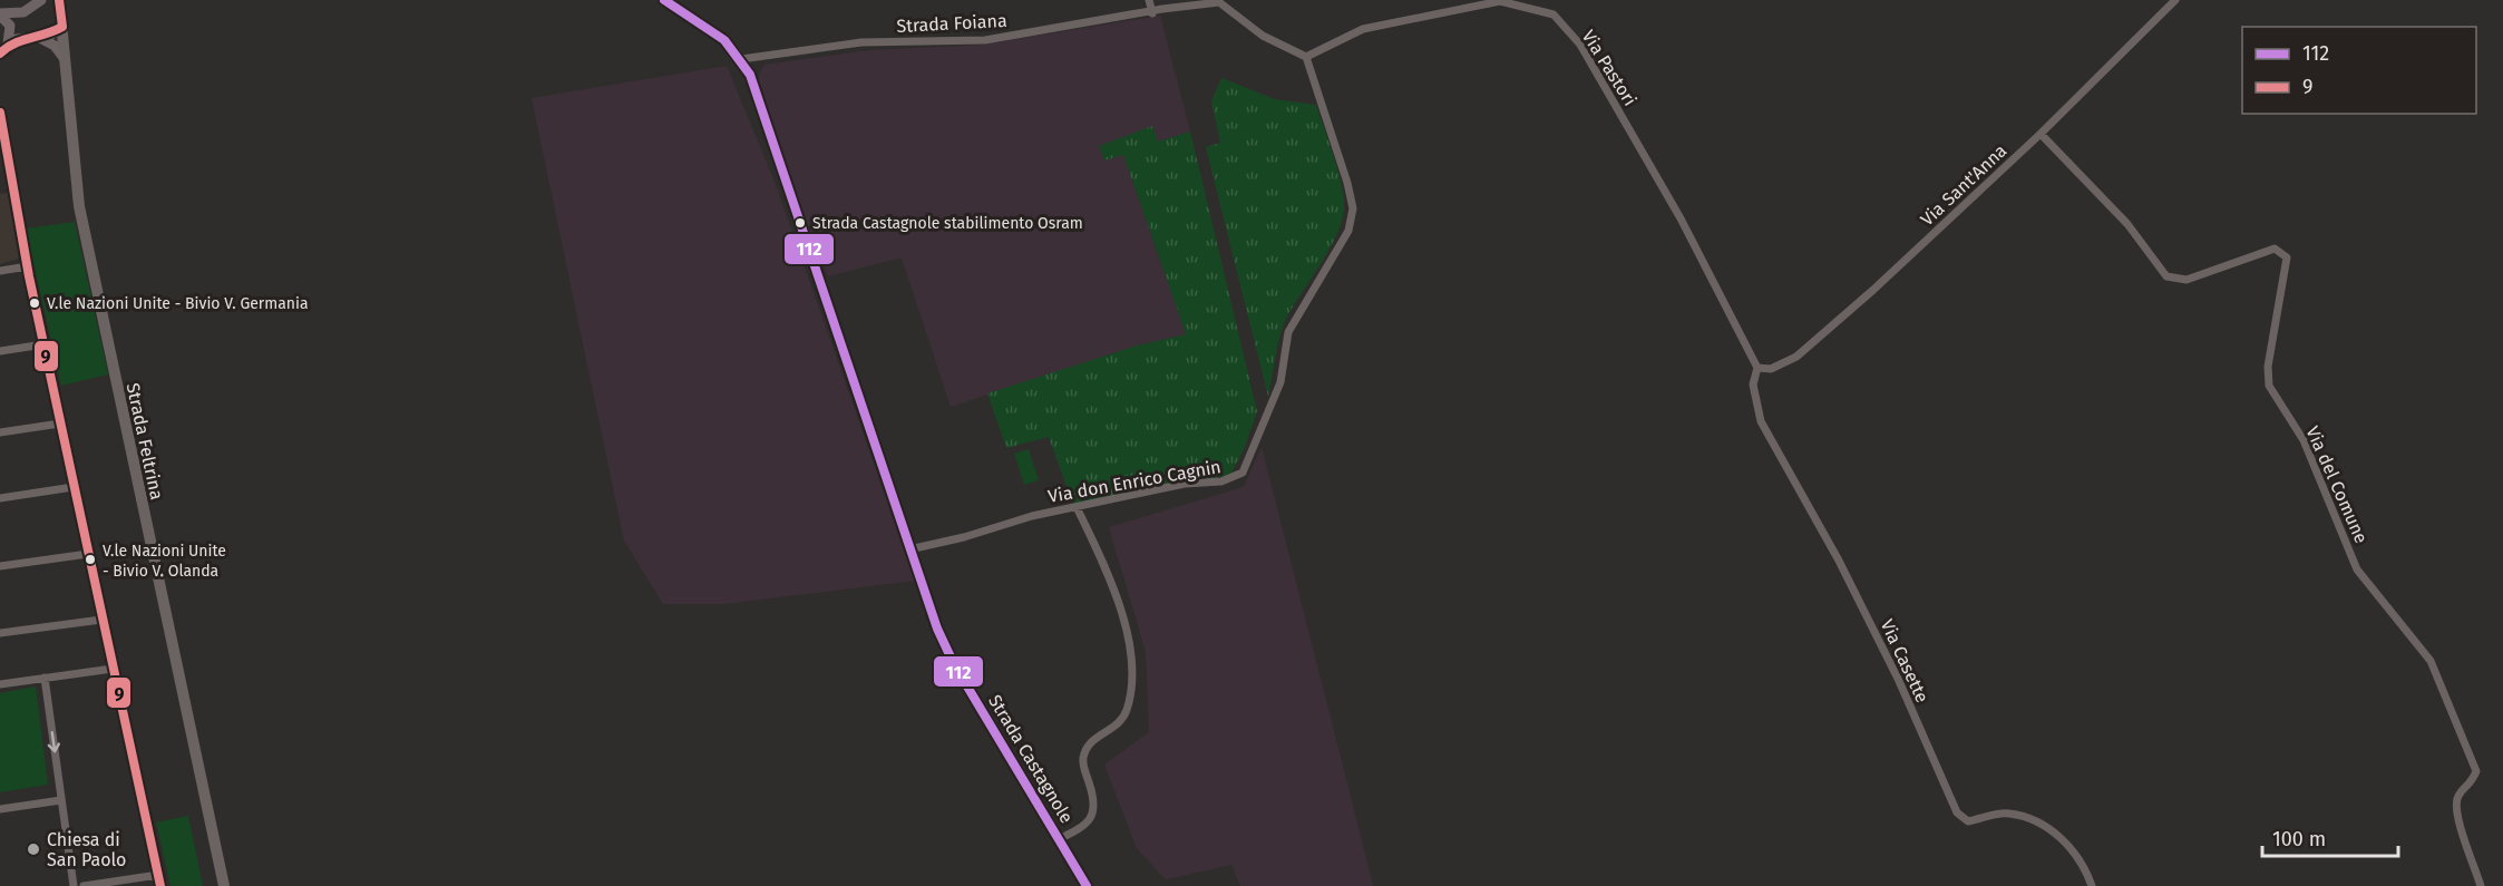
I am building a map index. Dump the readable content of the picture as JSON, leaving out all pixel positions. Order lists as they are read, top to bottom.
{
  "streets": {
    "main road": ["Strada Feltrina", "Strada Castagnole"],
    "street": [
      "Strada Foiana",
      "Via Pastori",
      "Via Sant'Anna",
      "Via don Enrico Cagnin",
      "Via del Comune",
      "Via Casette"
    ]
  },
  "crossings": [
    ["Strada Foiana", "Via Pastori"],
    ["Strada Foiana", "Via don Enrico Cagnin"],
    ["Strada Foiana", "Strada Castagnole"],
    ["Via Pastori", "Via Sant'Anna"],
    ["Via Pastori", "Via don Enrico Cagnin"],
    ["Via Pastori", "Via Casette"],
    ["Via Sant'Anna", "Via del Comune"],
    ["Via Sant'Anna", "Via Casette"],
    ["Via don Enrico Cagnin", "Strada Castagnole"]
  ],
  "places": [
    "Strada Castagnole stabilimento Osram",
    "V.le Nazioni Unite - Bivio V. Germania",
    "V.le Nazioni Unite - Bivio V. Olanda",
    "Chiesa di San Paolo"
  ],
  "lines": ["transit line 112", "transit line 9"],
  "legend": ["112", "9"],
  "scale_bar": "100 m"
}
